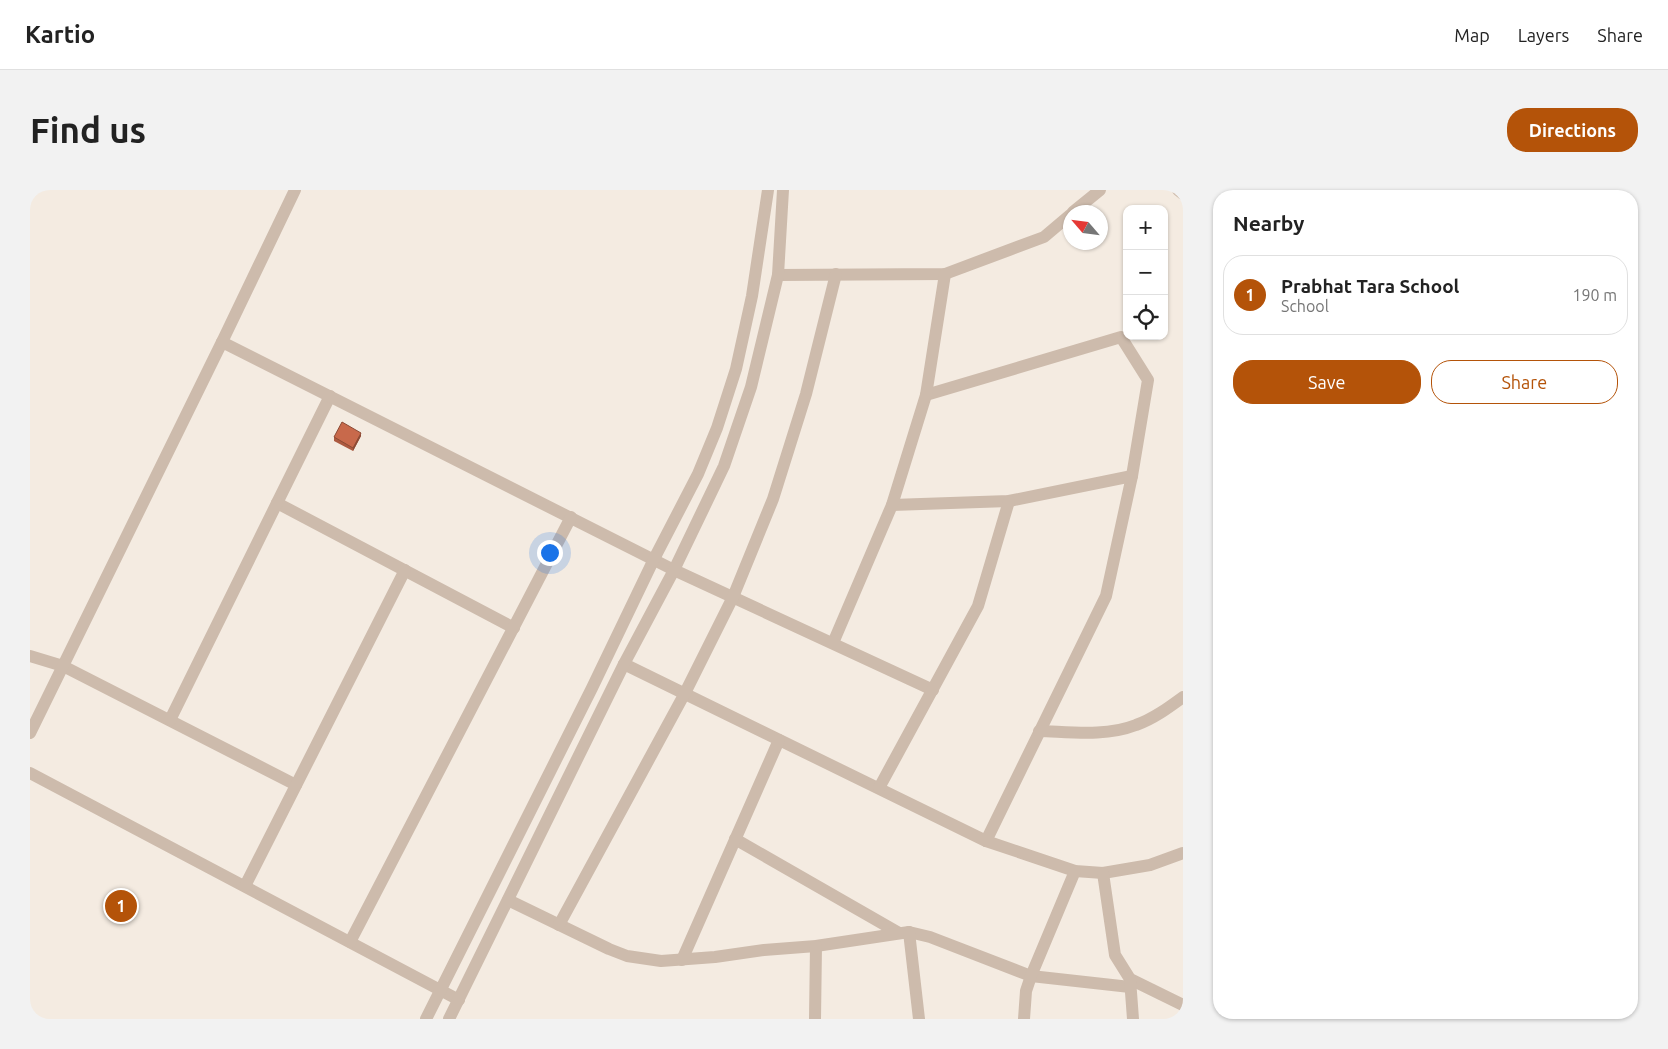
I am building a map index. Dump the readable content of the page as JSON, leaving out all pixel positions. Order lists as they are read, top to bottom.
{
  "north": "top left",
  "page": {
    "header": "Kartio",
    "nav": ["Map", "Layers", "Share"],
    "buttons": [
      "Directions",
      ["Save", "Share"]
    ],
    "title": "Find us",
    "heading": "Nearby",
    "map_buttons": ["+", "−"],
    "list": [
      {
        "mark": "1",
        "name": "Prabhat Tara School",
        "note": "School",
        "value": "190 m"
      }
    ],
    "pins": "1"
  }
}
